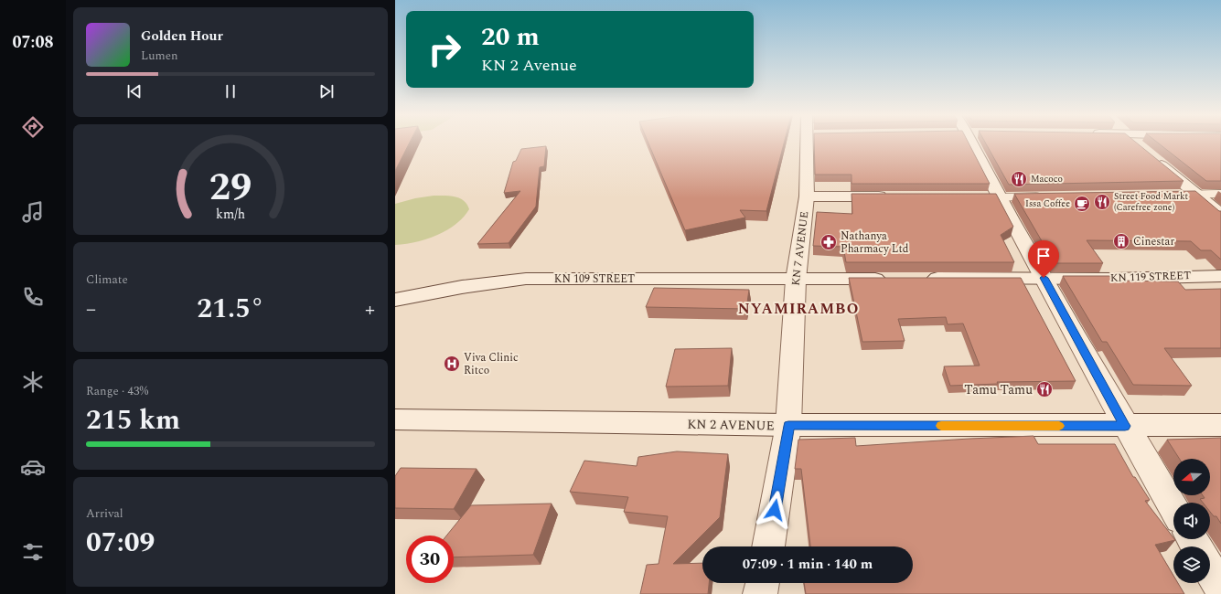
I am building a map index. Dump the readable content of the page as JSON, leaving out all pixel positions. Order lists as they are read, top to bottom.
{
  "streets": {
    "street": [
      "KN 7 AVENUE",
      "KN 119 STREET",
      "KN 109 STREET",
      "KN 2 AVENUE"
    ]
  },
  "crossings": [
    ["KN 7 AVENUE", "KN 109 STREET"],
    ["KN 7 AVENUE", "KN 2 AVENUE"]
  ],
  "districts": ["NYAMIRAMBO"],
  "places": {
    "restaurant": ["Macoco", "Street Food Markt (Carefree zone)", "Tamu Tamu"],
    "cafe": ["Issa Coffee"],
    "building": ["Cinestar"],
    "pharmacy": ["Nathanya Pharmacy Ltd"],
    "hospital": ["Viva Clinic Ritco"]
  },
  "north": "left",
  "page": {
    "tabs": "07:08",
    "turn": ["20 m", "KN 2 Avenue"],
    "song": ["Golden Hour", "Lumen"],
    "tile": [
      "Climate",
      ["Range · 43%", "215 km"],
      ["Arrival", "07:09"]
    ],
    "heat": ["−", "21.5°", "+"],
    "limit": "30",
    "trip": "07:09 · 1 min · 140 m",
    "gauge": ["29", "km/h"]
  }
}
